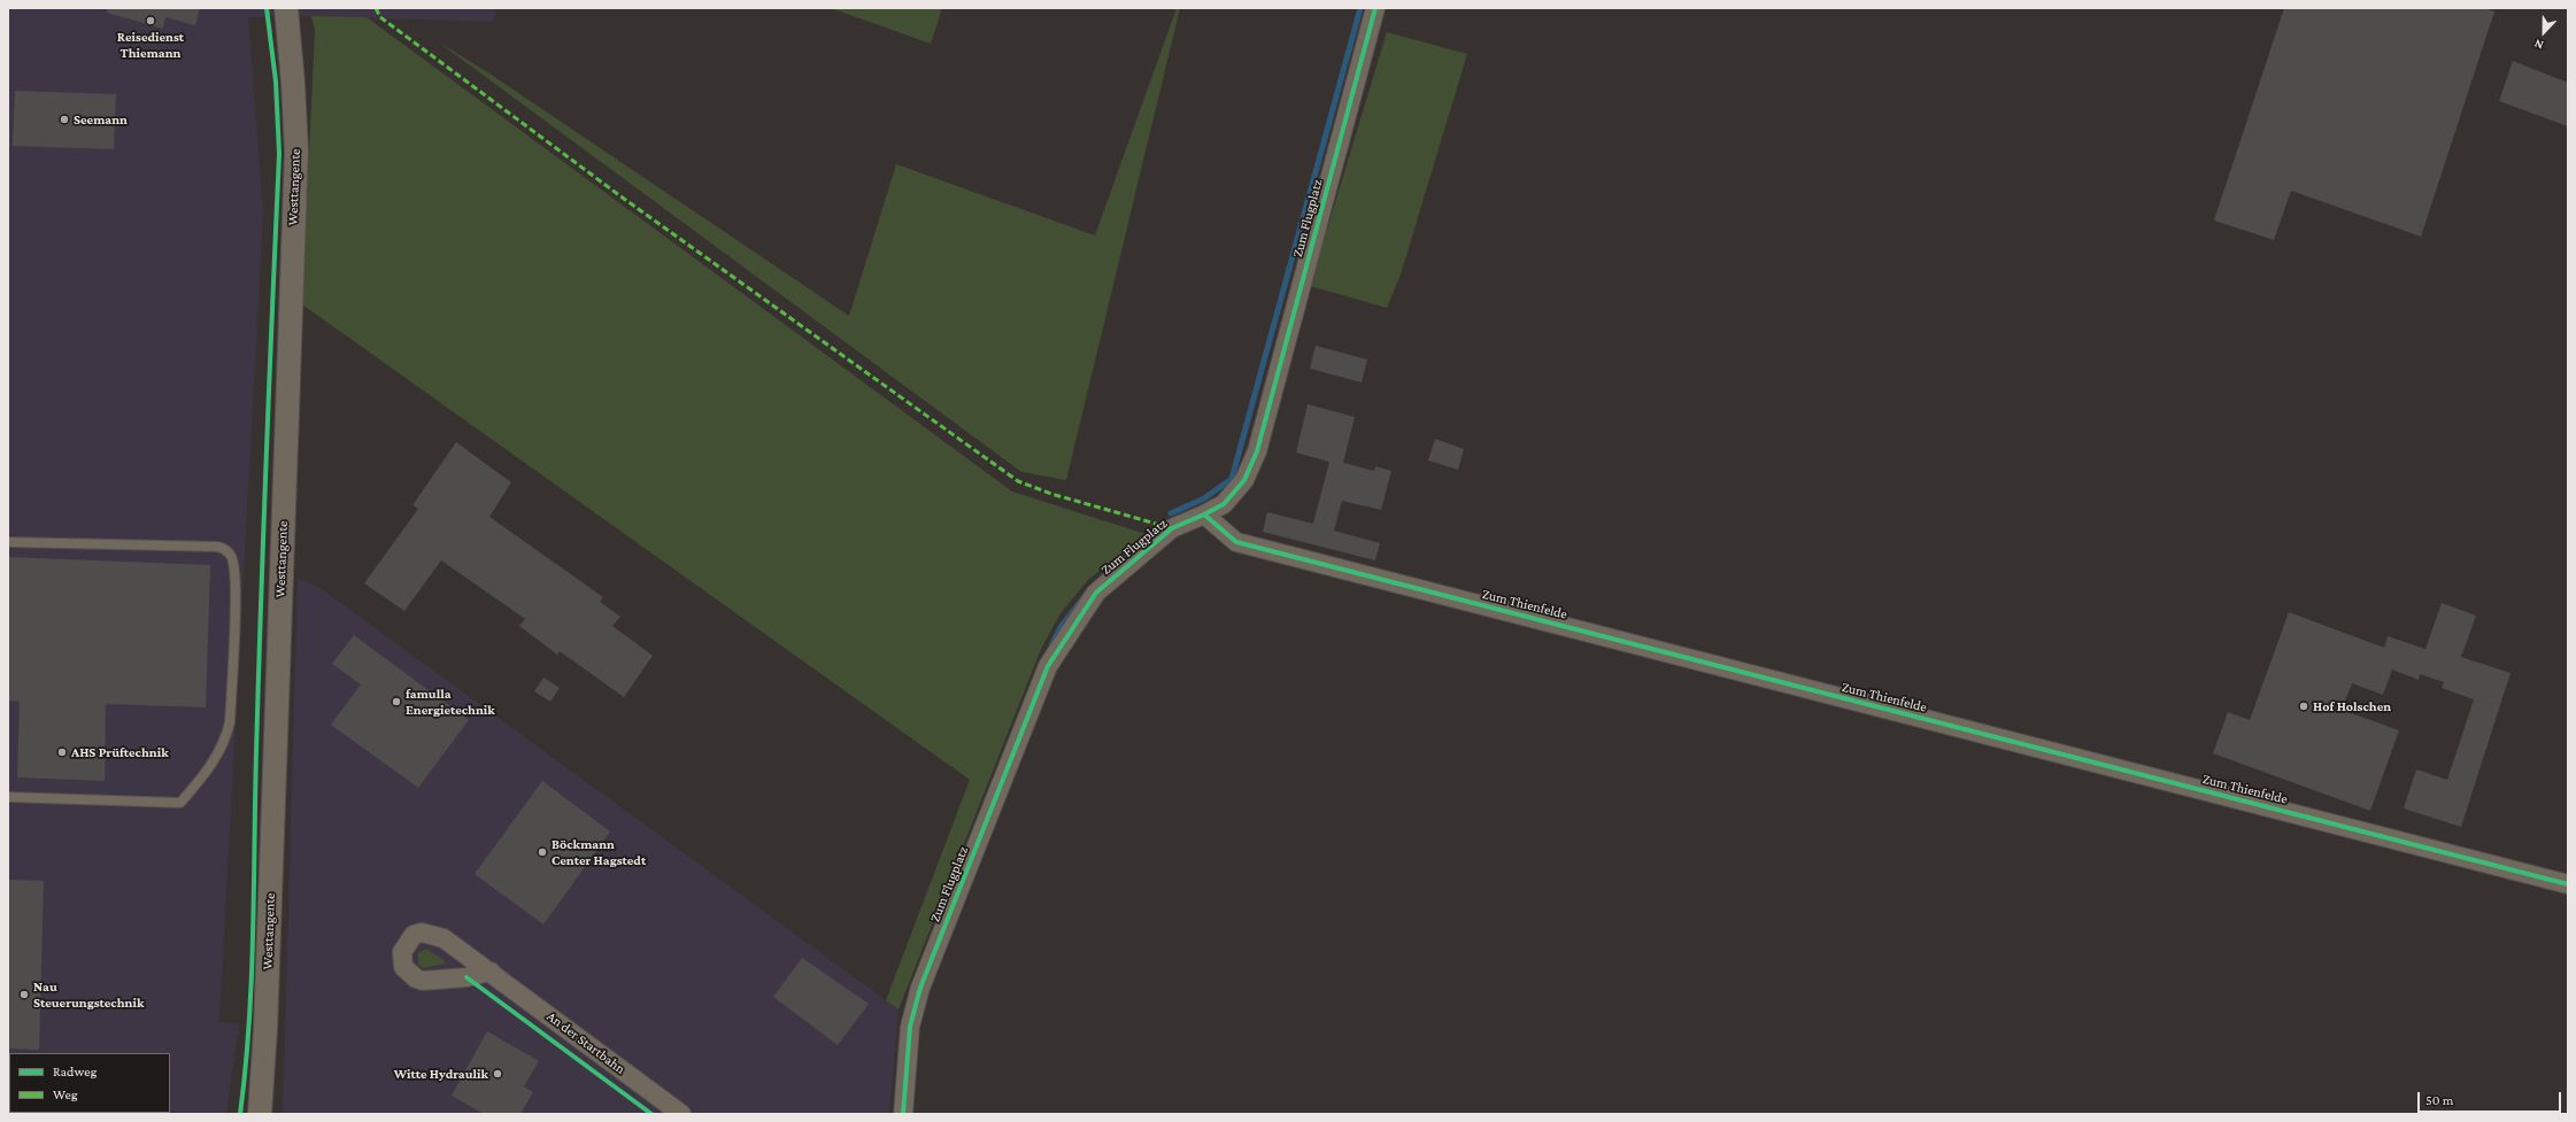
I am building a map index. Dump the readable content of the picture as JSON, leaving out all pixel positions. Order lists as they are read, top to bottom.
{
  "streets": {
    "street": [
      "Westtangente",
      "Zum Flugplatz",
      "Zum Thienfelde",
      "An der Startbahn"
    ]
  },
  "crossings": [
    ["Zum Flugplatz", "Zum Thienfelde"]
  ],
  "places": [
    "Reisedienst Thiemann",
    "Seemann",
    "famulla Energietechnik",
    "Hof Holschen",
    "AHS Prüftechnik",
    "Böckmann Center Hagstedt",
    "Nau Steuerungstechnik",
    "Witte Hydraulik"
  ],
  "legend": ["Radweg", "Weg"],
  "scale_bar": "50 m",
  "north": "bottom"
}
